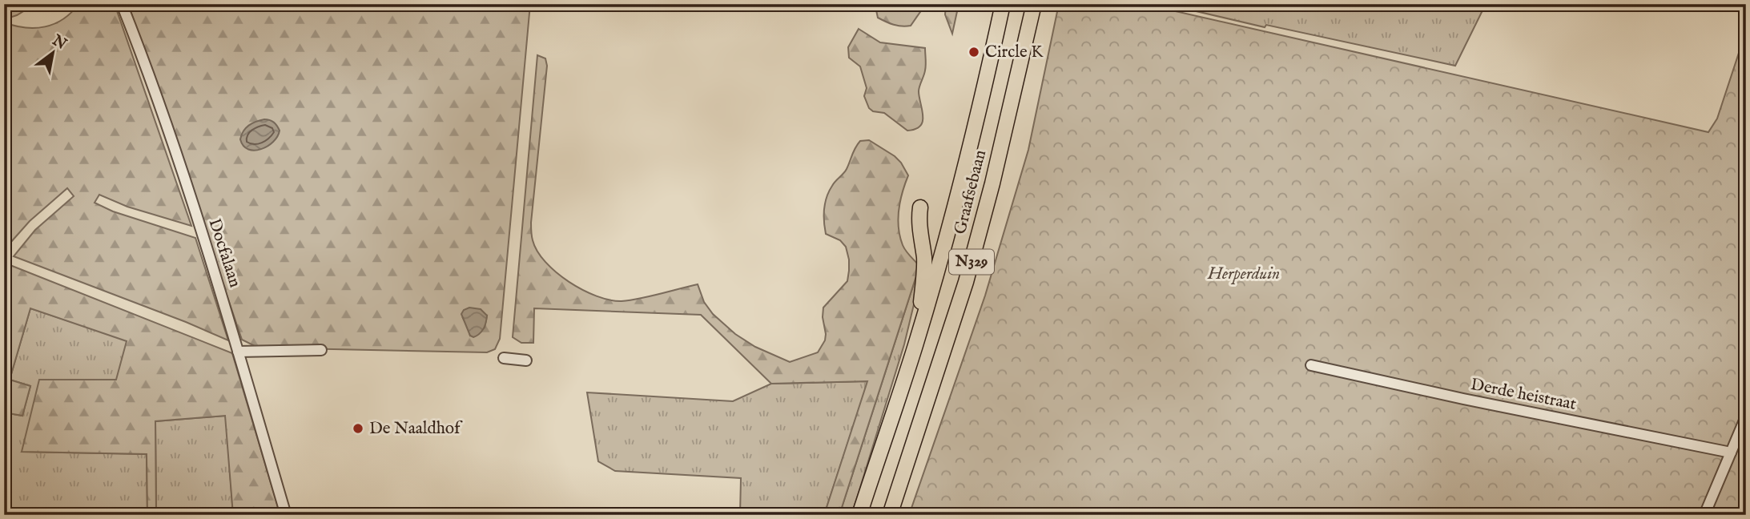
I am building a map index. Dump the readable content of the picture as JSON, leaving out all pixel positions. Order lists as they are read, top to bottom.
{
  "streets": {
    "main road": ["Graafsebaan", "N329"],
    "street": ["Docfalaan", "Derde heistraat"]
  },
  "parks": ["Herperduin"],
  "places": ["Circle K", "De Naaldhof"],
  "north": "top right"
}
